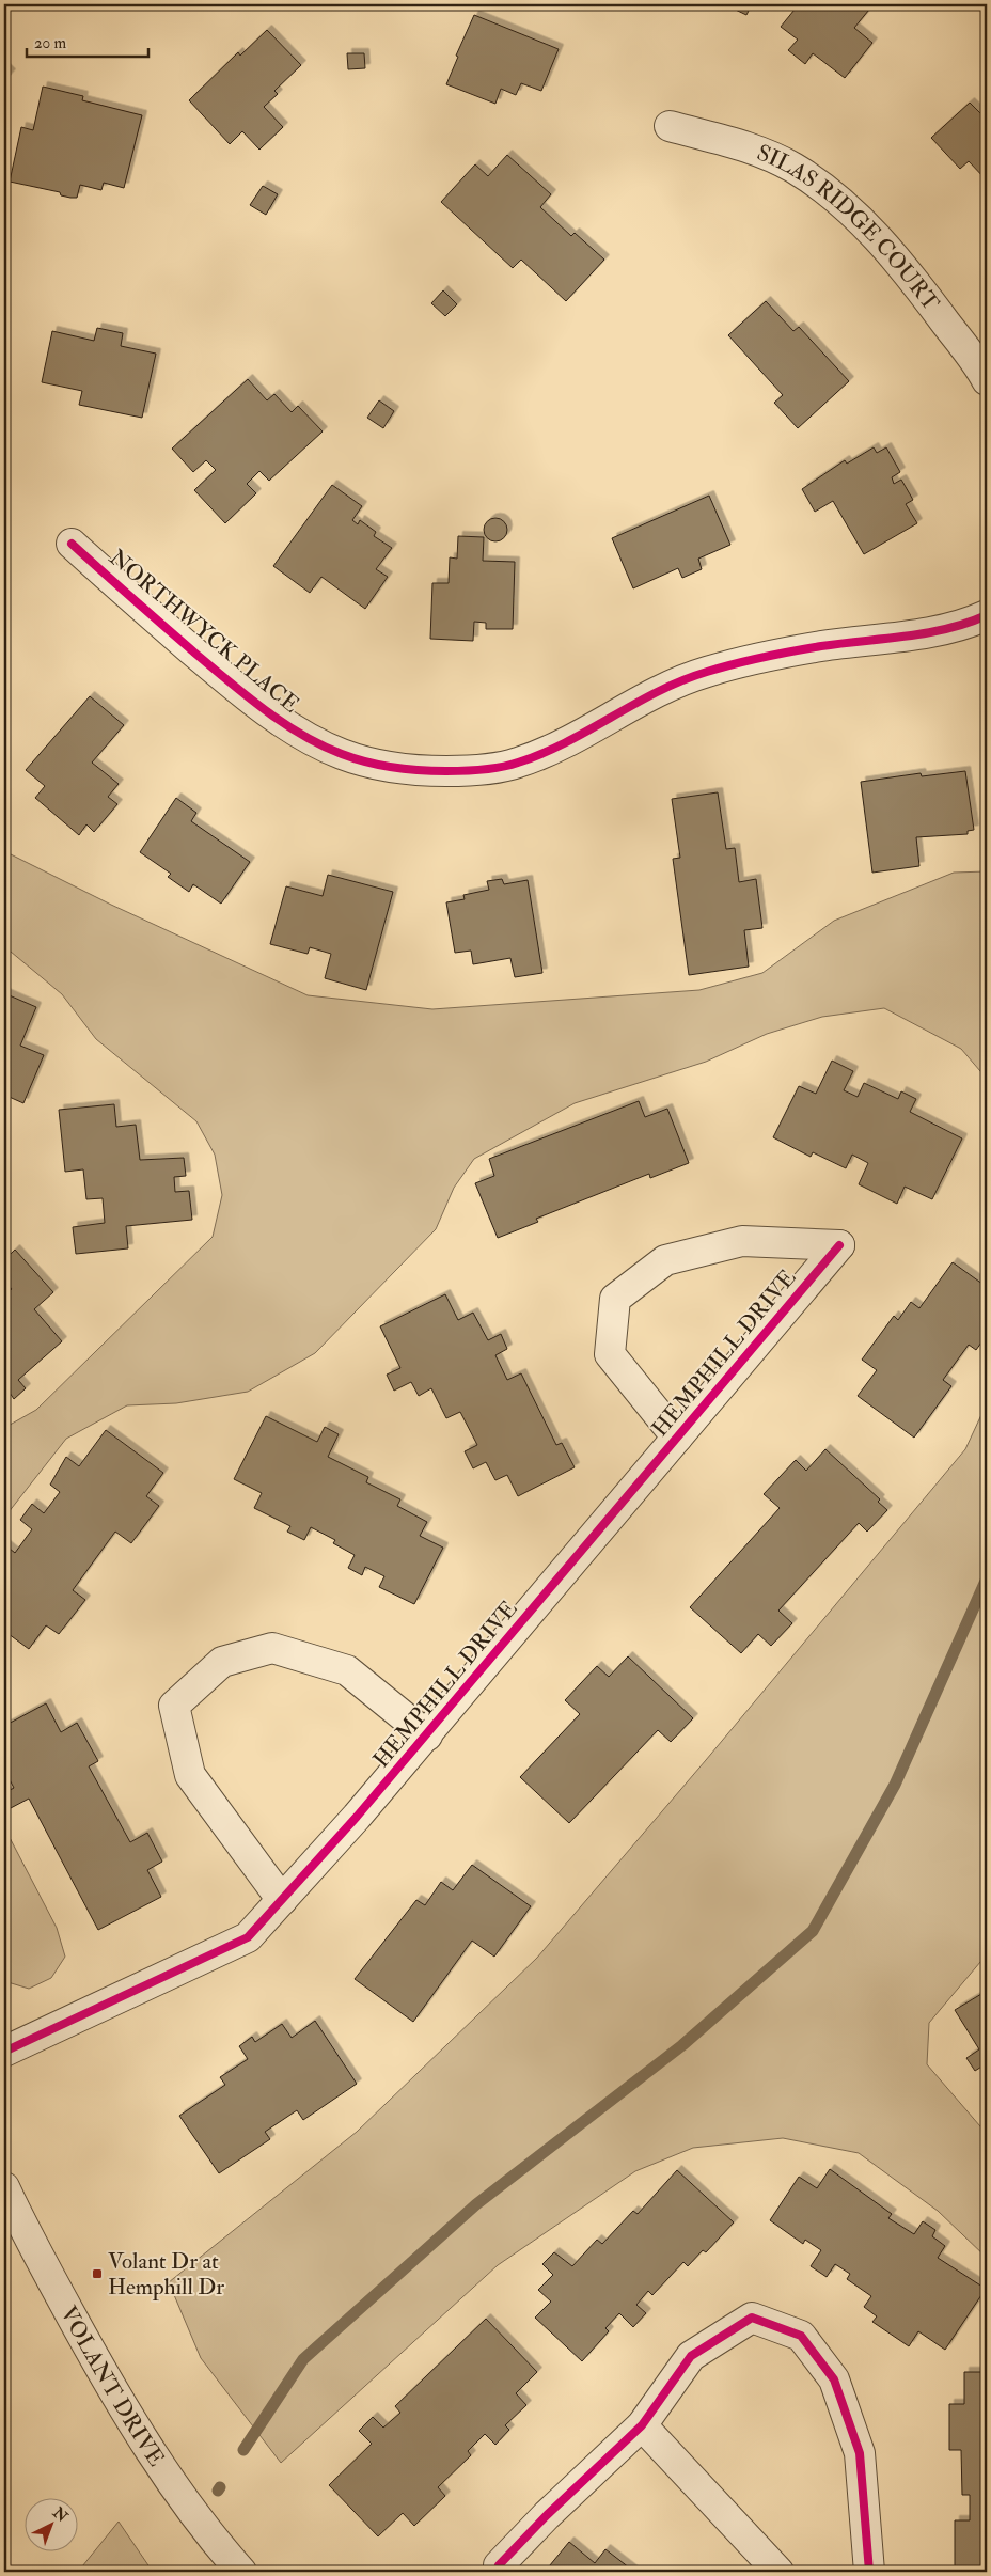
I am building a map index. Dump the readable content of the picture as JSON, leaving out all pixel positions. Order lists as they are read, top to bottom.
{
  "streets": {
    "street": [
      "SILAS RIDGE COURT",
      "NORTHWYCK PLACE",
      "HEMPHILL DRIVE",
      "VOLANT DRIVE"
    ]
  },
  "places": {
    "transit": ["Volant Dr at Hemphill Dr"]
  },
  "scale_bar": "20 m",
  "north": "top right"
}
